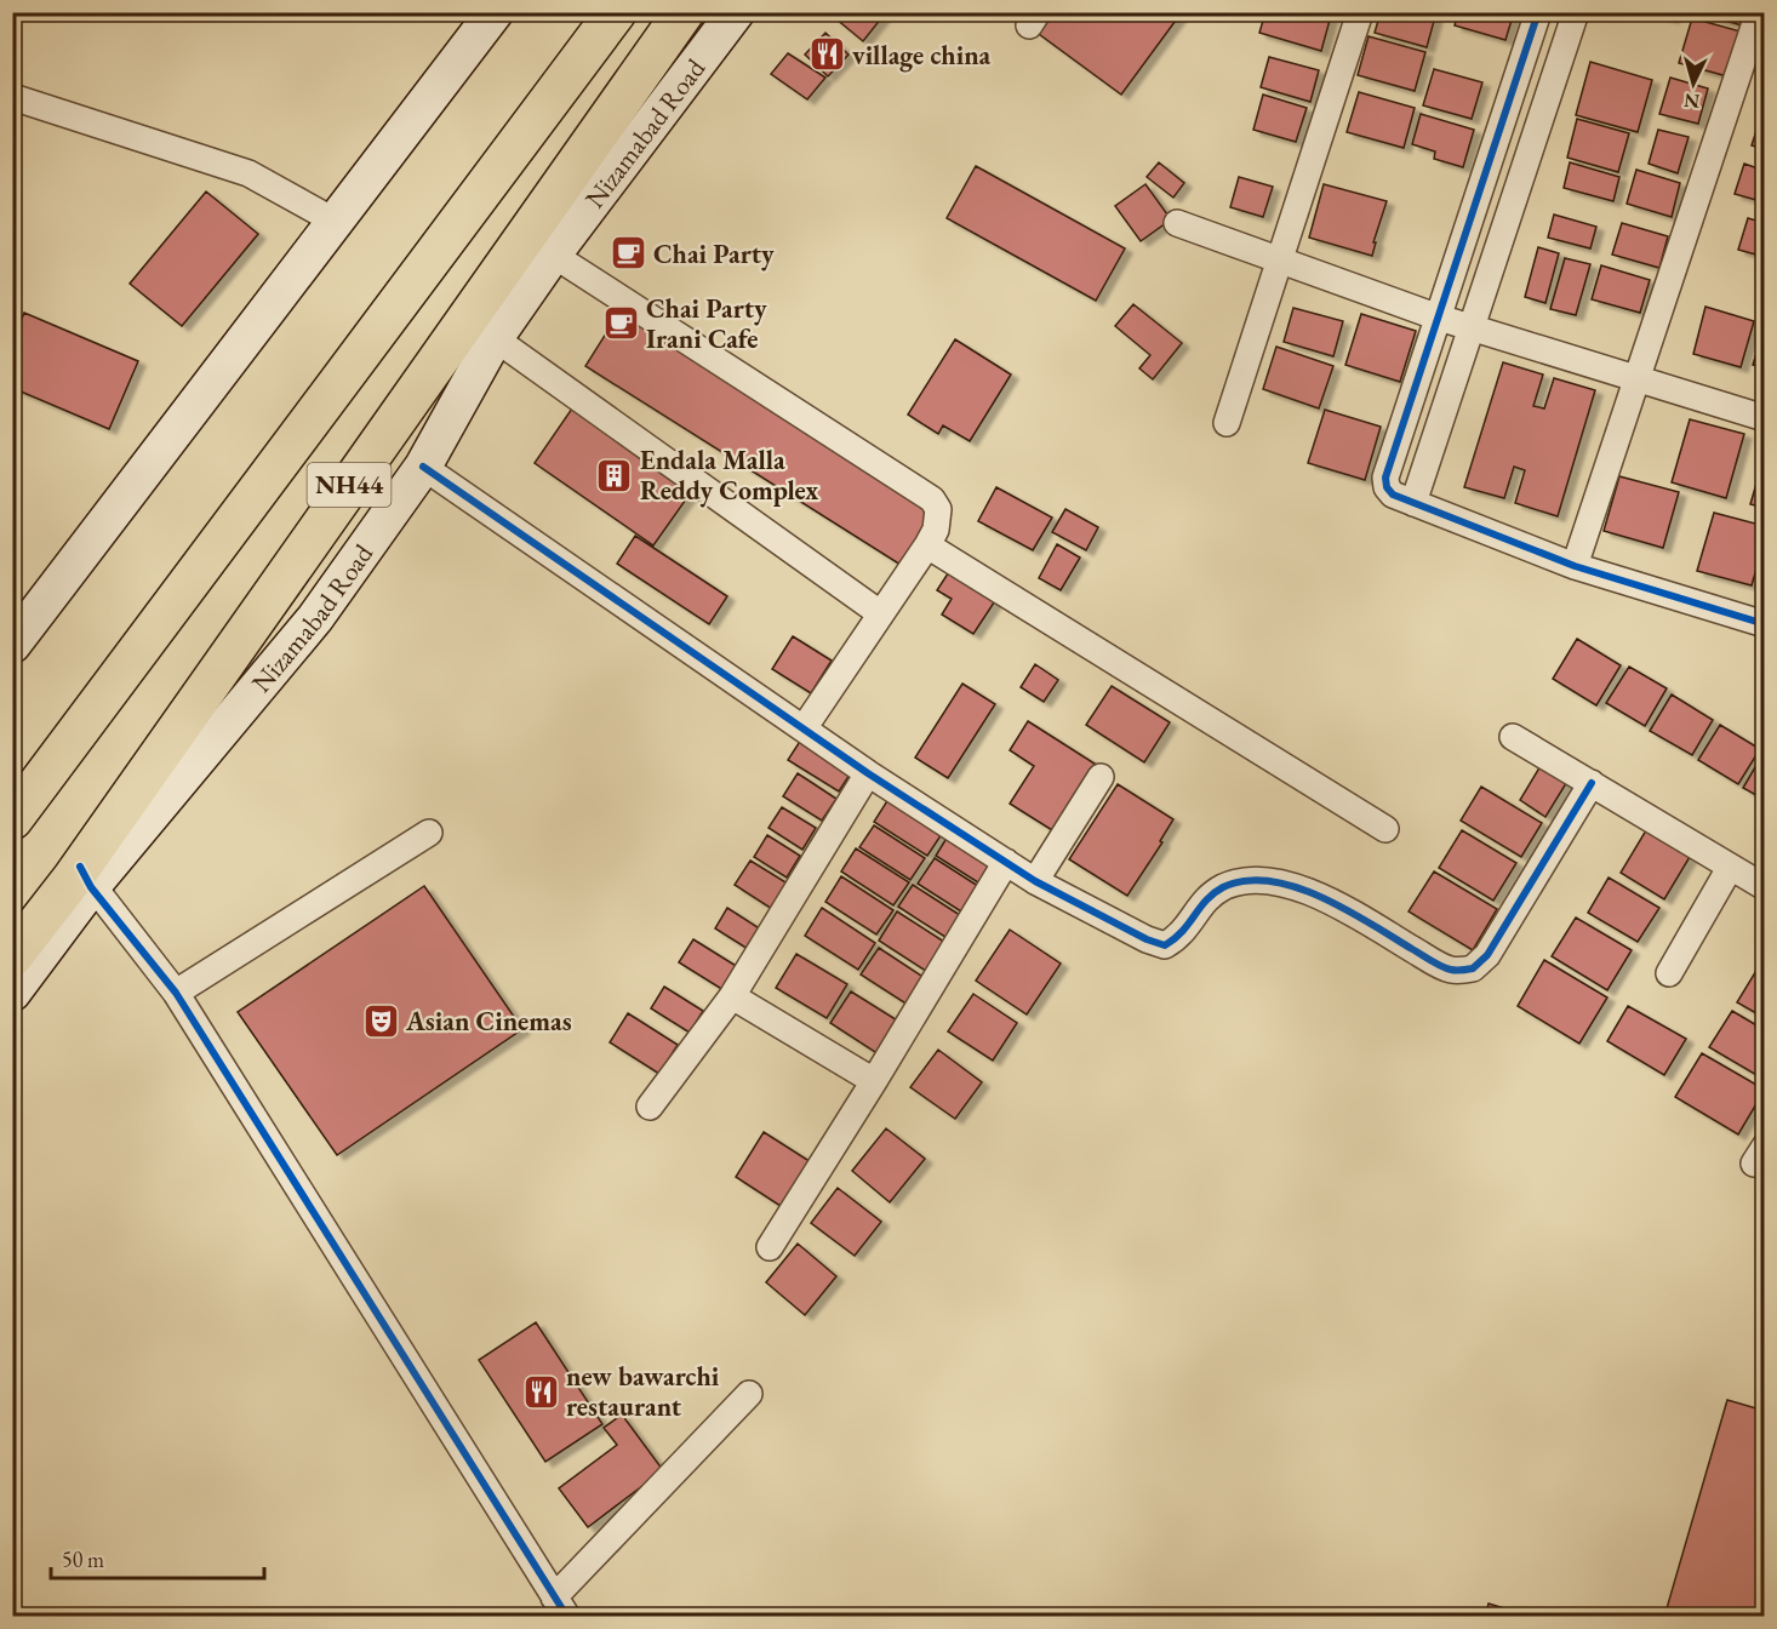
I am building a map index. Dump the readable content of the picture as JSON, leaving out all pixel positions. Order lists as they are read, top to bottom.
{
  "streets": {
    "highway": ["Nizamabad Road", "NH44"]
  },
  "places": {
    "restaurant": ["village china", "new bawarchi restaurant"],
    "cafe": ["Chai Party", "Chai Party Irani Cafe"],
    "building": ["Endala Malla Reddy Complex"],
    "theatre": ["Asian Cinemas"]
  },
  "scale_bar": "50 m",
  "north": "bottom"
}
